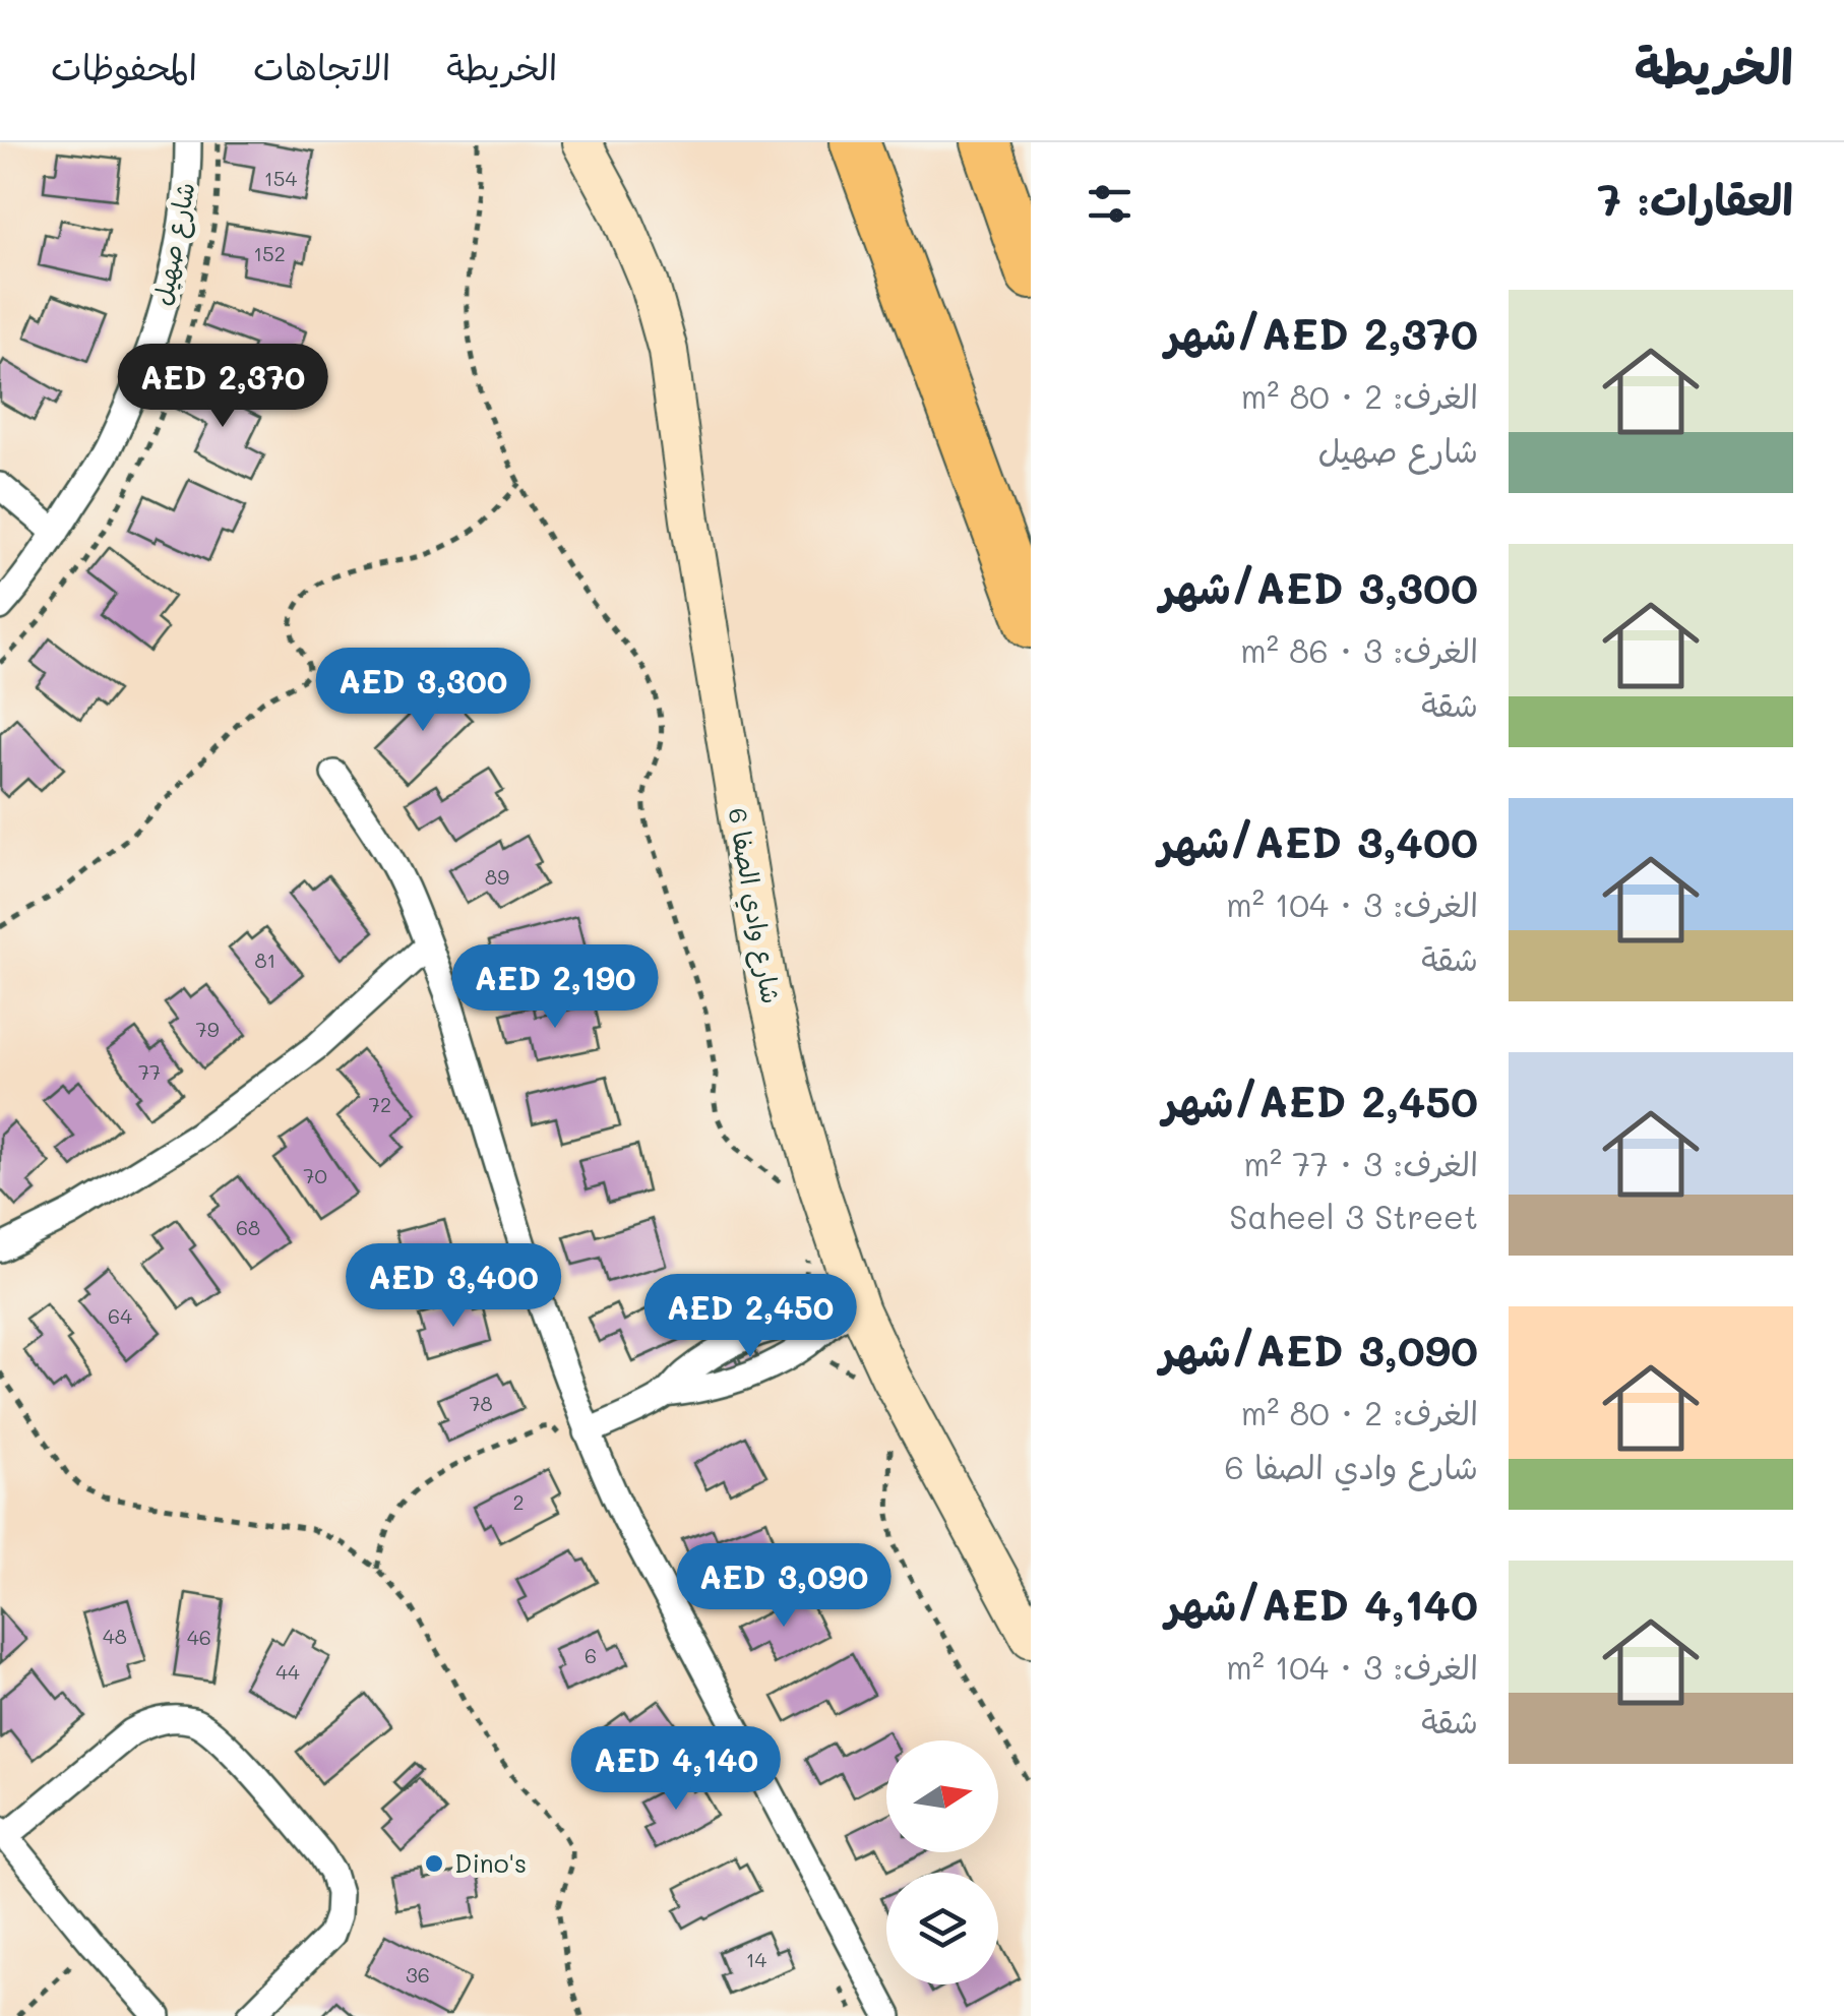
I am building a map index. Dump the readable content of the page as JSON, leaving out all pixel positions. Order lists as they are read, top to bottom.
{
  "streets": {
    "street": ["شارع صهيل", "شارع وادي الصفا 6"]
  },
  "places": ["Dino's"],
  "house_numbers": [
    "154",
    "152",
    "89",
    "81",
    "79",
    "77",
    "72",
    "70",
    "68",
    "64",
    "78",
    "2",
    "48",
    "46",
    "6",
    "44",
    "14",
    "36"
  ],
  "north": "right",
  "page": {
    "header": "الخريطة",
    "nav": ["الخريطة", "الاتجاهات", "المحفوظات"],
    "heading": "العقارات: 7",
    "list": [
      {
        "name": "AED 2,370/شهر",
        "note": "الغرف: 2 · 80 m² · شارع صهيل"
      },
      {
        "name": "AED 3,300/شهر",
        "note": "الغرف: 3 · 86 m² · شقة"
      },
      {
        "name": "AED 3,400/شهر",
        "note": "الغرف: 3 · 104 m² · شقة"
      },
      {
        "name": "AED 2,450/شهر",
        "note": "الغرف: 3 · 77 m² · Saheel 3 Street"
      },
      {
        "name": "AED 3,090/شهر",
        "note": "الغرف: 2 · 80 m² · شارع وادي الصفا 6"
      },
      {
        "name": "AED 4,140/شهر",
        "note": "الغرف: 3 · 104 m² · شقة"
      }
    ],
    "price": [
      "AED 2,370",
      "AED 3,300",
      "AED 2,190",
      "AED 3,400",
      "AED 2,450",
      "AED 3,090",
      "AED 4,140"
    ]
  }
}
